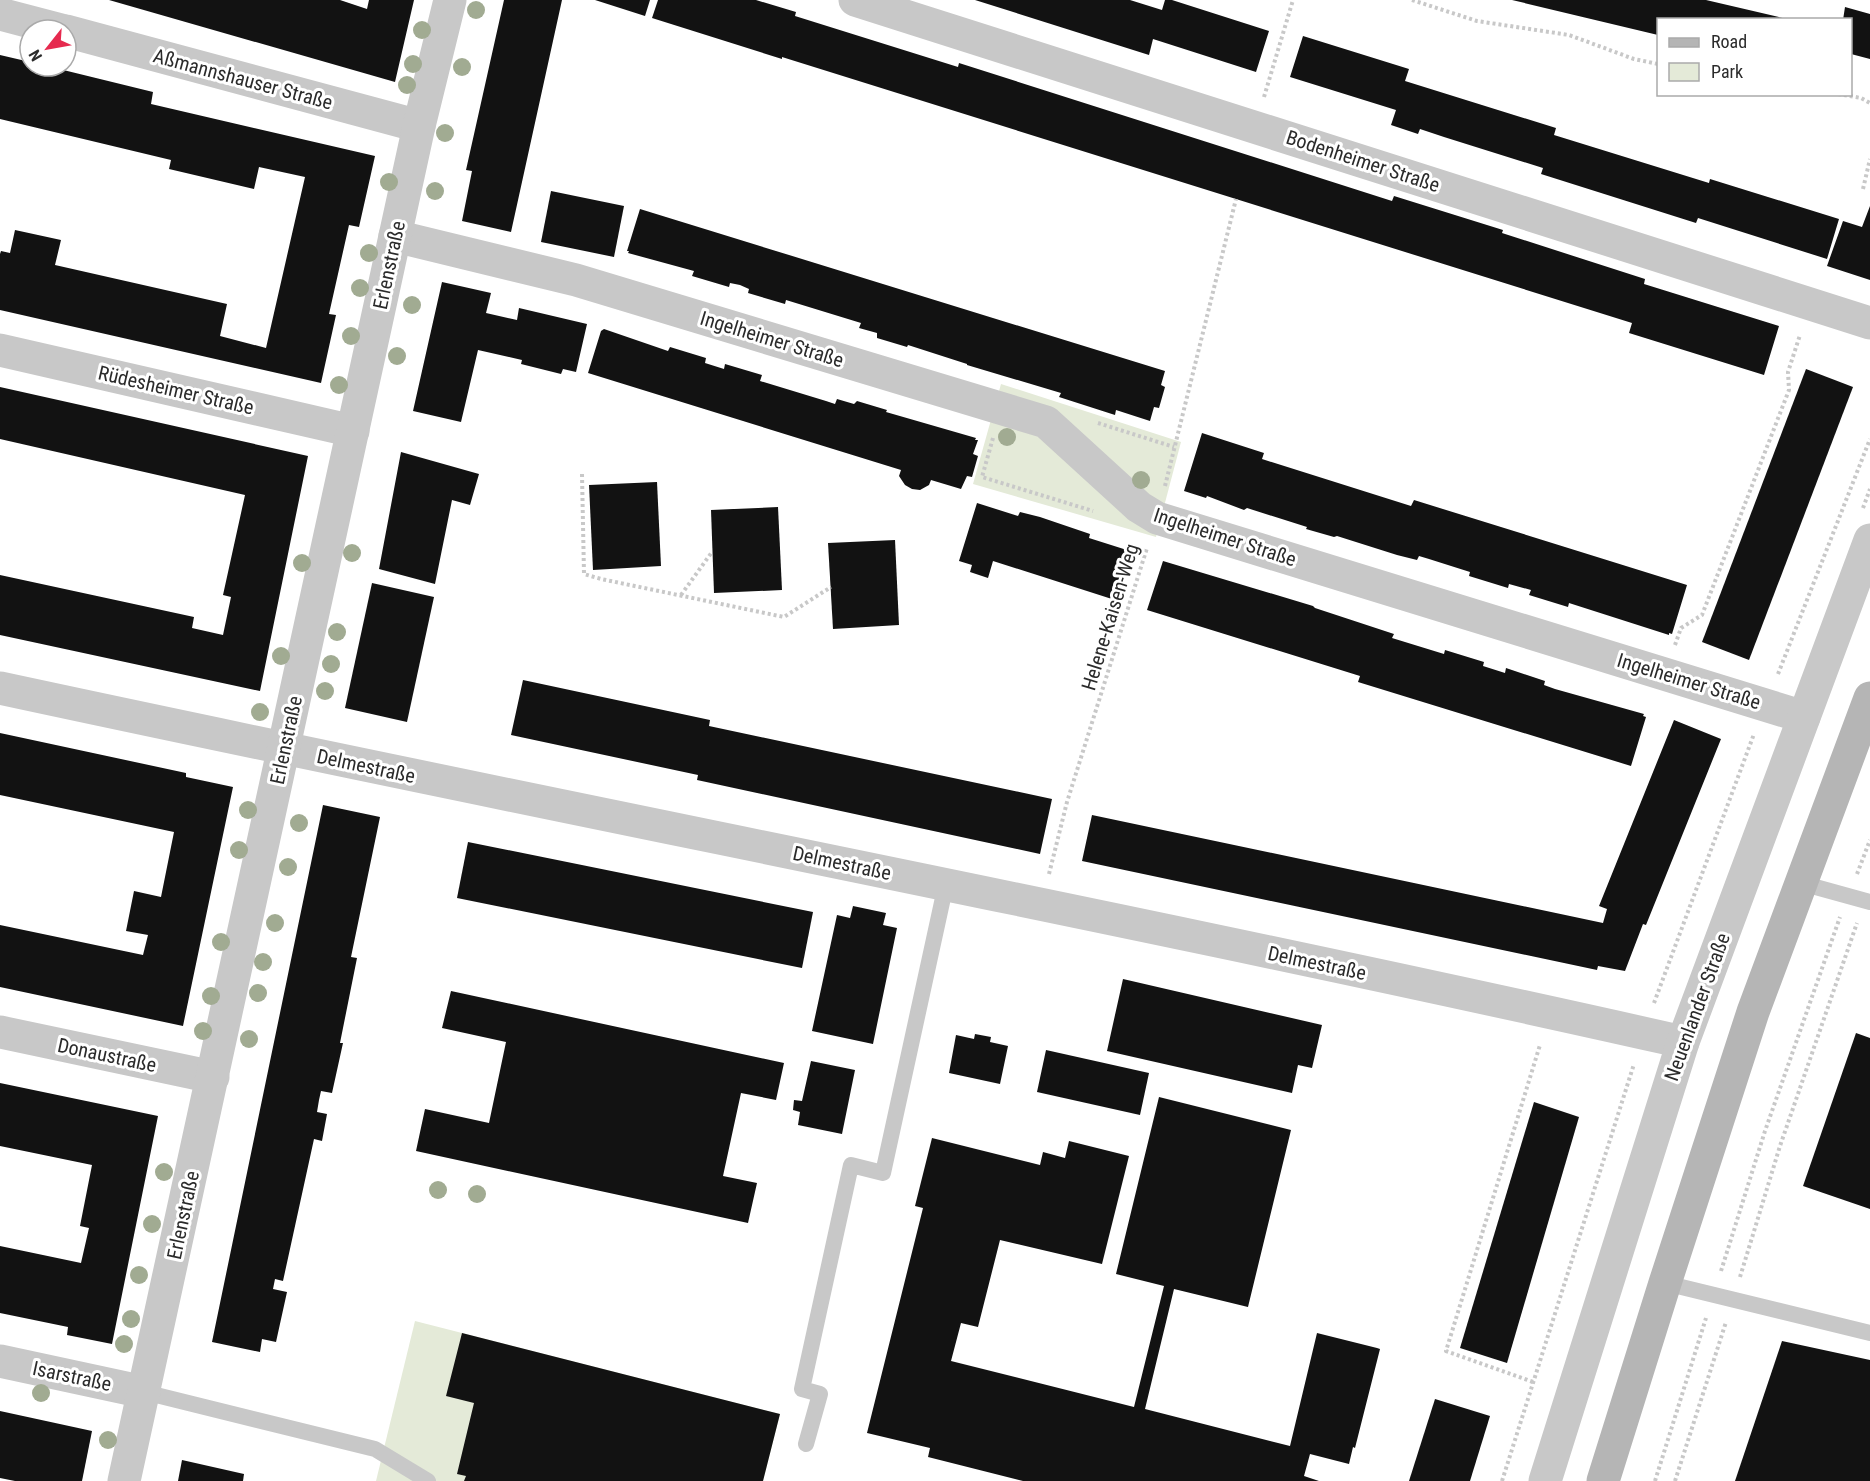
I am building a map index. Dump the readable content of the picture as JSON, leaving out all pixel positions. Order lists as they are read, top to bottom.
{
  "streets": {
    "street": [
      "Aßmannshauser Straße",
      "Bodenheimer Straße",
      "Erlenstraße",
      "Ingelheimer Straße",
      "Rüdesheimer Straße",
      "Delmestraße",
      "Neuenlander Straße",
      "Donaustraße",
      "Isarstraße"
    ],
    "path": ["Helene-Kaisen-Weg"]
  },
  "crossings": [
    ["Aßmannshauser Straße", "Erlenstraße"],
    ["Erlenstraße", "Ingelheimer Straße"],
    ["Erlenstraße", "Rüdesheimer Straße"],
    ["Erlenstraße", "Delmestraße"],
    ["Erlenstraße", "Donaustraße"],
    ["Erlenstraße", "Isarstraße"],
    ["Ingelheimer Straße", "Helene-Kaisen-Weg"],
    ["Ingelheimer Straße", "Neuenlander Straße"],
    ["Helene-Kaisen-Weg", "Delmestraße"],
    ["Delmestraße", "Neuenlander Straße"]
  ],
  "legend": ["Road", "Park"],
  "north": "bottom left"
}
